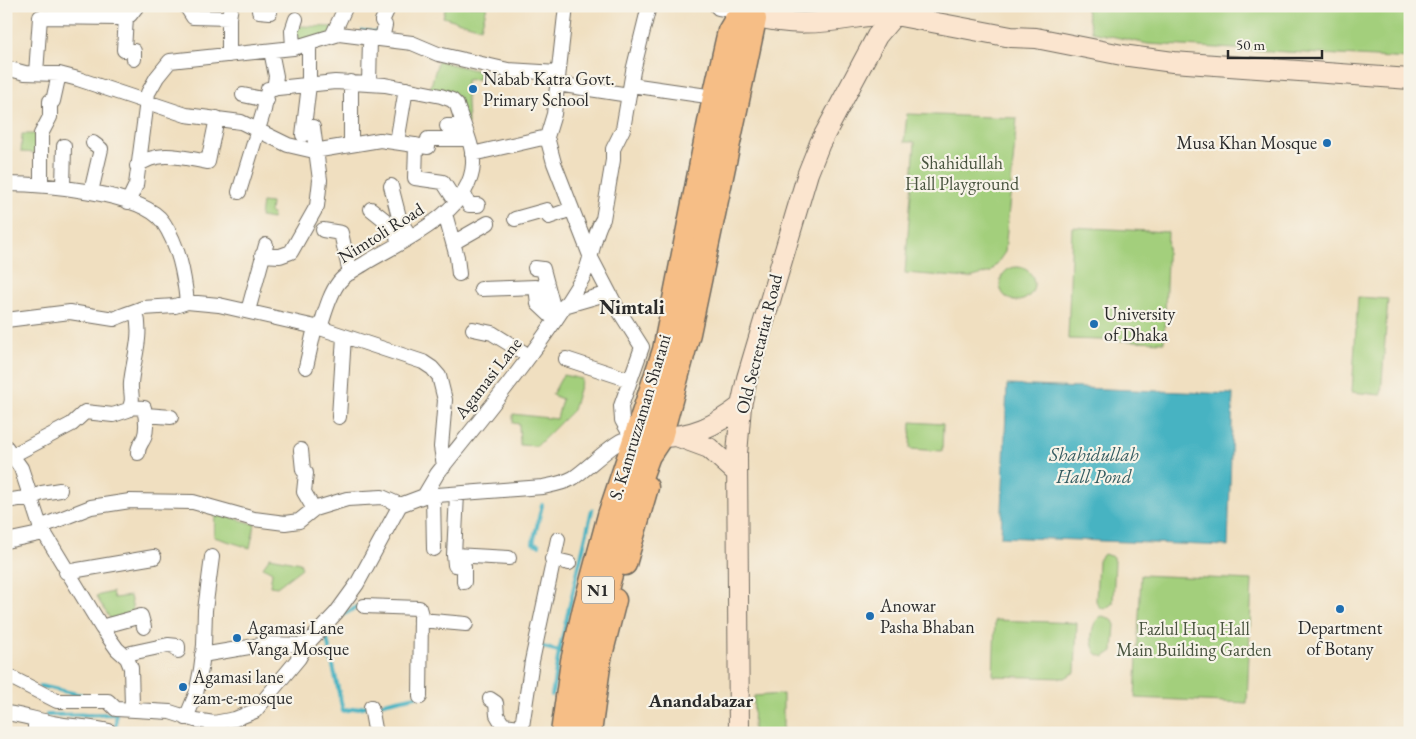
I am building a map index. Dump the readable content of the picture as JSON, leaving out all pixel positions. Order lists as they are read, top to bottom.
{
  "streets": {
    "highway": ["N1"],
    "main road": ["Old Secretariat Road", "S. Kamruzzaman Sharani"],
    "street": ["Nimtoli Road", "Agamasi Lane"]
  },
  "crossings": [
    ["S. Kamruzzaman Sharani", "N1"]
  ],
  "districts": ["Nimtali", "Anandabazar"],
  "water": ["Shahidullah Hall Pond"],
  "parks": ["Shahidullah Hall Playground", "Fazlul Huq Hall Main Building Garden"],
  "places": [
    "Nabab Katra Govt. Primary School",
    "Musa Khan Mosque",
    "University of Dhaka",
    "Department of Botany",
    "Anowar Pasha Bhaban",
    "Agamasi Lane Vanga Mosque",
    "Agamasi lane zam-e-mosque"
  ],
  "scale_bar": "50 m"
}
